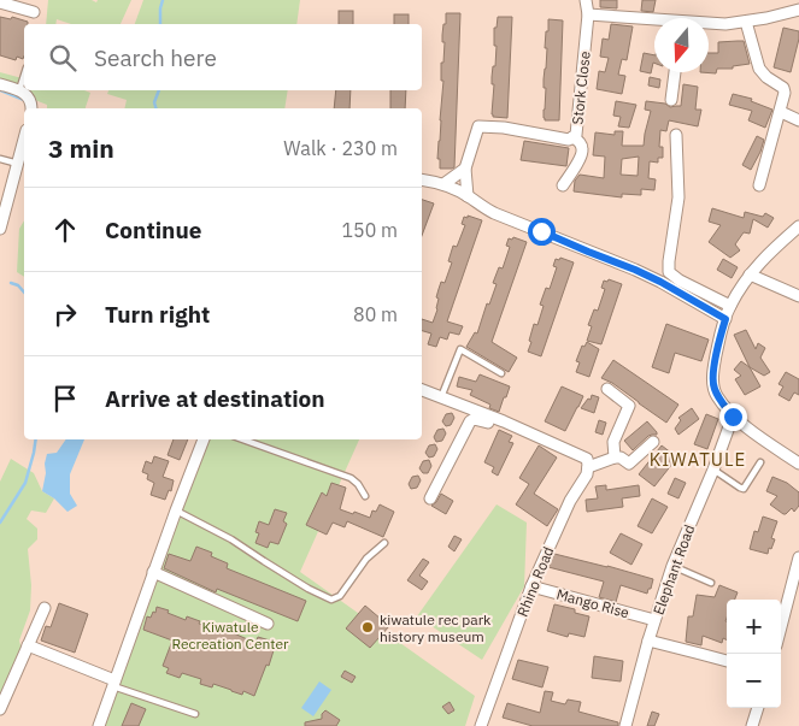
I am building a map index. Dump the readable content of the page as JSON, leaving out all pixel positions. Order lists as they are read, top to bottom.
{
  "streets": {
    "street": [
      "Stork Close",
      "Elephant Road",
      "Rhino Road",
      "Mango Rise"
    ]
  },
  "crossings": [
    ["Elephant Road", "Mango Rise"],
    ["Rhino Road", "Mango Rise"]
  ],
  "districts": ["KIWATULE"],
  "parks": ["Kiwatule Recreation Center"],
  "places": ["kiwatule rec park history museum"],
  "north": "bottom",
  "page": {
    "search": "Search here",
    "heading": ["3 min", "Walk · 230 m"],
    "list": [
      ["Continue", "150 m"],
      ["Turn right", "80 m"],
      "Arrive at destination"
    ],
    "map_buttons": ["+", "−"]
  }
}
